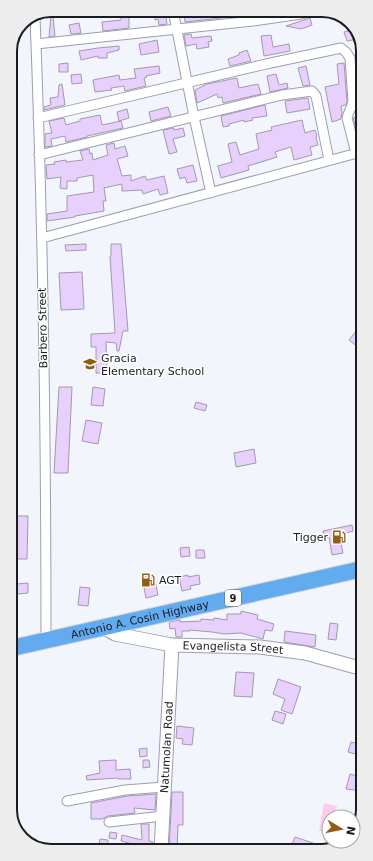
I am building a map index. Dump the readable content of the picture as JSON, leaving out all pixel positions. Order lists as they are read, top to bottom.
{
  "streets": {
    "highway": ["9", "Antonio A. Cosin Highway"],
    "street": ["Barbero Street", "Evangelista Street", "Natumolan Road"]
  },
  "crossings": [
    ["Barbero Street", "Antonio A. Cosin Highway"],
    ["Antonio A. Cosin Highway", "Evangelista Street"],
    ["Evangelista Street", "Natumolan Road"]
  ],
  "places": {
    "school or university": ["Gracia Elementary School"],
    "fuel station": ["Tigger", "AGT"]
  },
  "north": "right"
}
